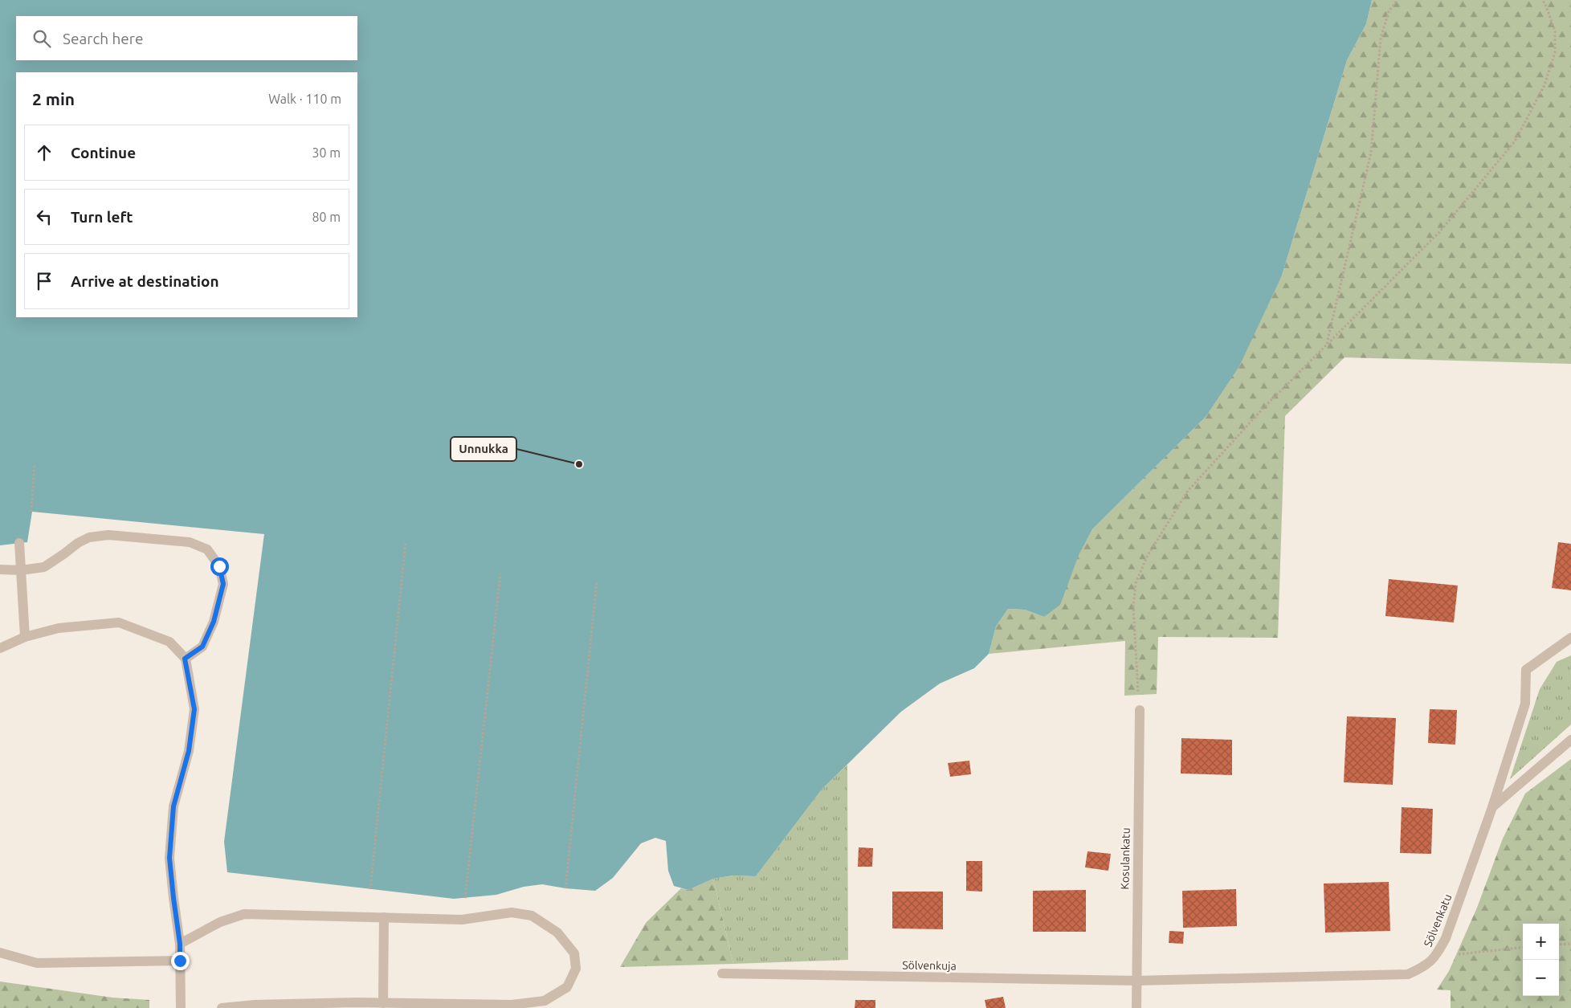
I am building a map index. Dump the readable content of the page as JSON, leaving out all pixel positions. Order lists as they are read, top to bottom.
{
  "streets": {
    "street": ["Kosulankatu", "Sölvenkatu", "Sölvenkuja"]
  },
  "crossings": [
    ["Kosulankatu", "Sölvenkatu"],
    ["Kosulankatu", "Sölvenkuja"],
    ["Sölvenkatu", "Sölvenkuja"]
  ],
  "places": ["Unnukka"],
  "page": {
    "search": "Search here",
    "heading": ["2 min", "Walk · 110 m"],
    "list": [
      ["Continue", "30 m"],
      ["Turn left", "80 m"],
      "Arrive at destination"
    ],
    "map_buttons": ["+", "−"]
  }
}
